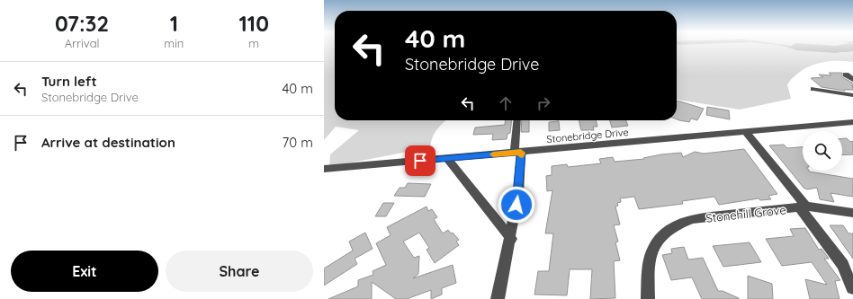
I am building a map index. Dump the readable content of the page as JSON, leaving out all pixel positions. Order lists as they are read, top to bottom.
{
  "streets": {
    "street": ["Stonebridge Drive", "Stonehill Grove"]
  },
  "crossings": [
    ["Stonebridge Drive", "Stonehill Grove"]
  ],
  "page": {
    "eta": [
      "07:32",
      "Arrival",
      "1",
      "min",
      "110",
      "m"
    ],
    "turn": ["40 m", "Stonebridge Drive"],
    "list": [
      {
        "name": "Turn left",
        "note": "Stonebridge Drive",
        "value": "40 m"
      },
      {
        "name": "Arrive at destination",
        "value": "70 m"
      }
    ],
    "buttons": ["Exit", "Share"]
  }
}
